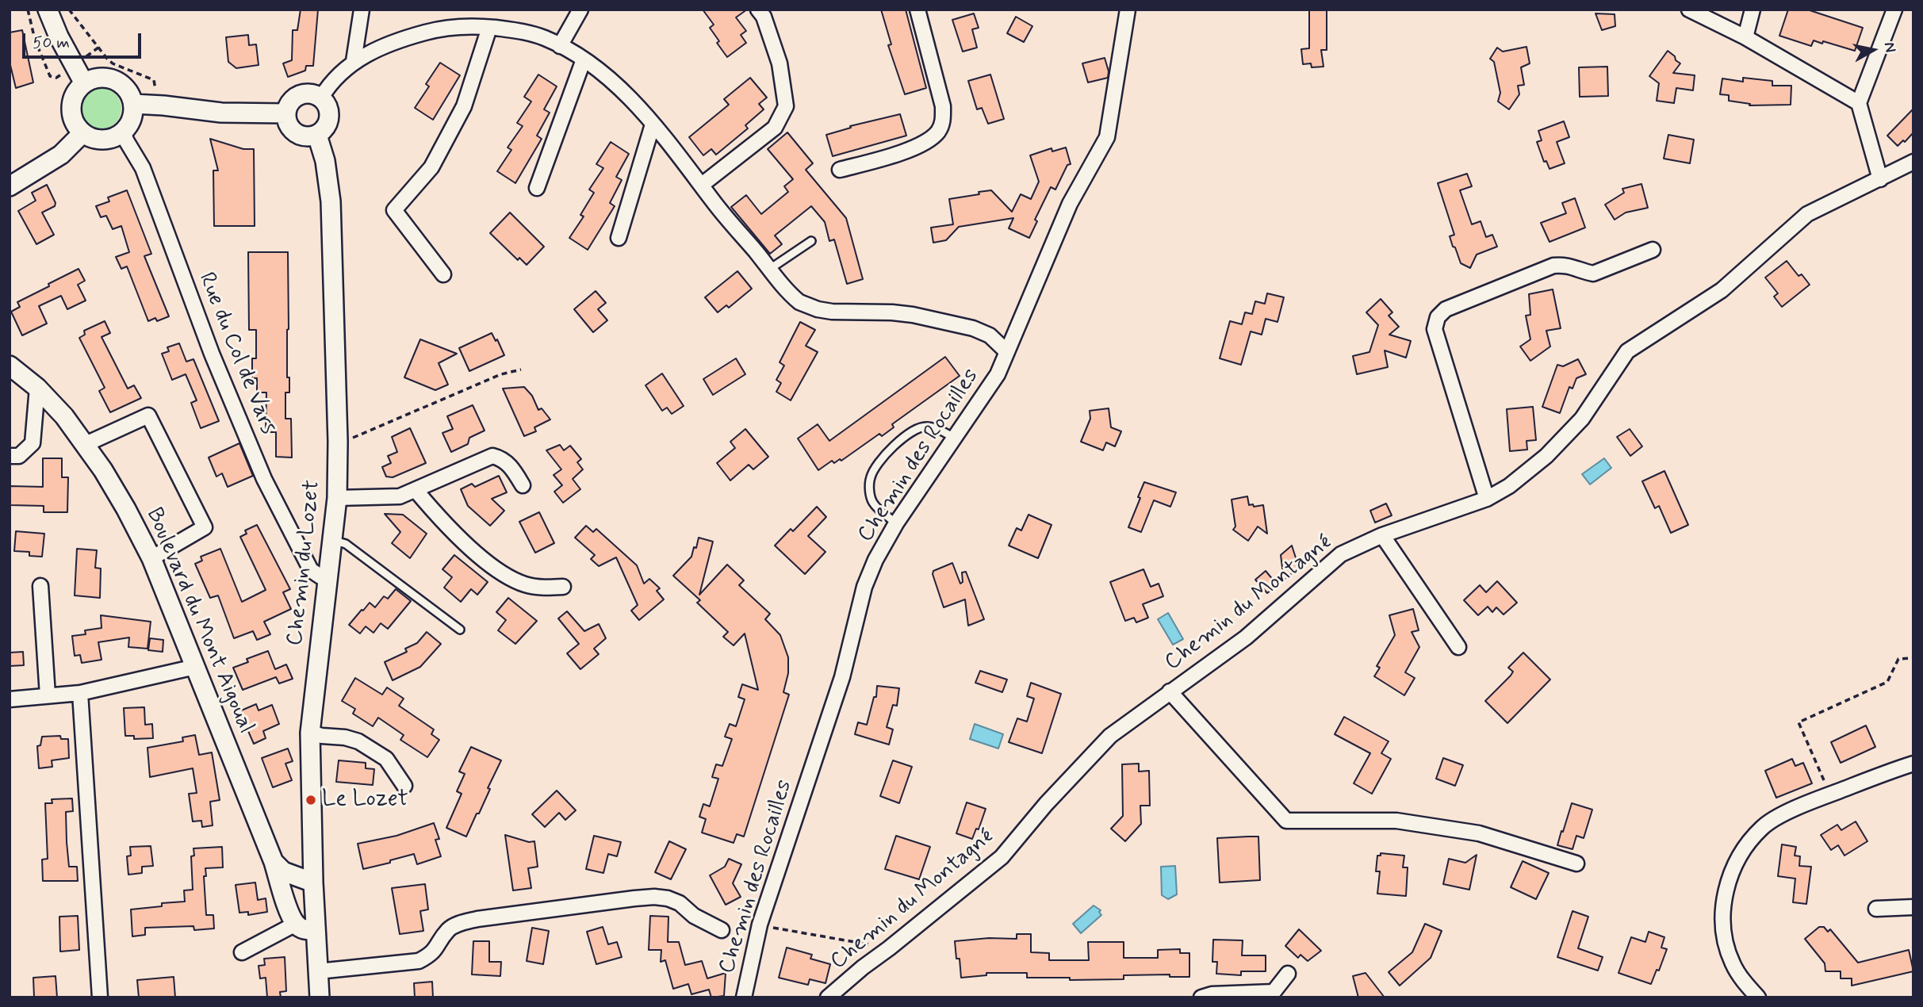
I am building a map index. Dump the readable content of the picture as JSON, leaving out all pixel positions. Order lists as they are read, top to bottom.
{
  "streets": {
    "street": [
      "Rue du Col de Vars",
      "Chemin des Rocailles",
      "Chemin du Lozet",
      "Chemin du Montagné",
      "Boulevard du Mont Aigoual"
    ]
  },
  "crossings": [
    ["Rue du Col de Vars", "Chemin du Lozet"]
  ],
  "places": ["Le Lozet"],
  "scale_bar": "50 m",
  "north": "right"
}
